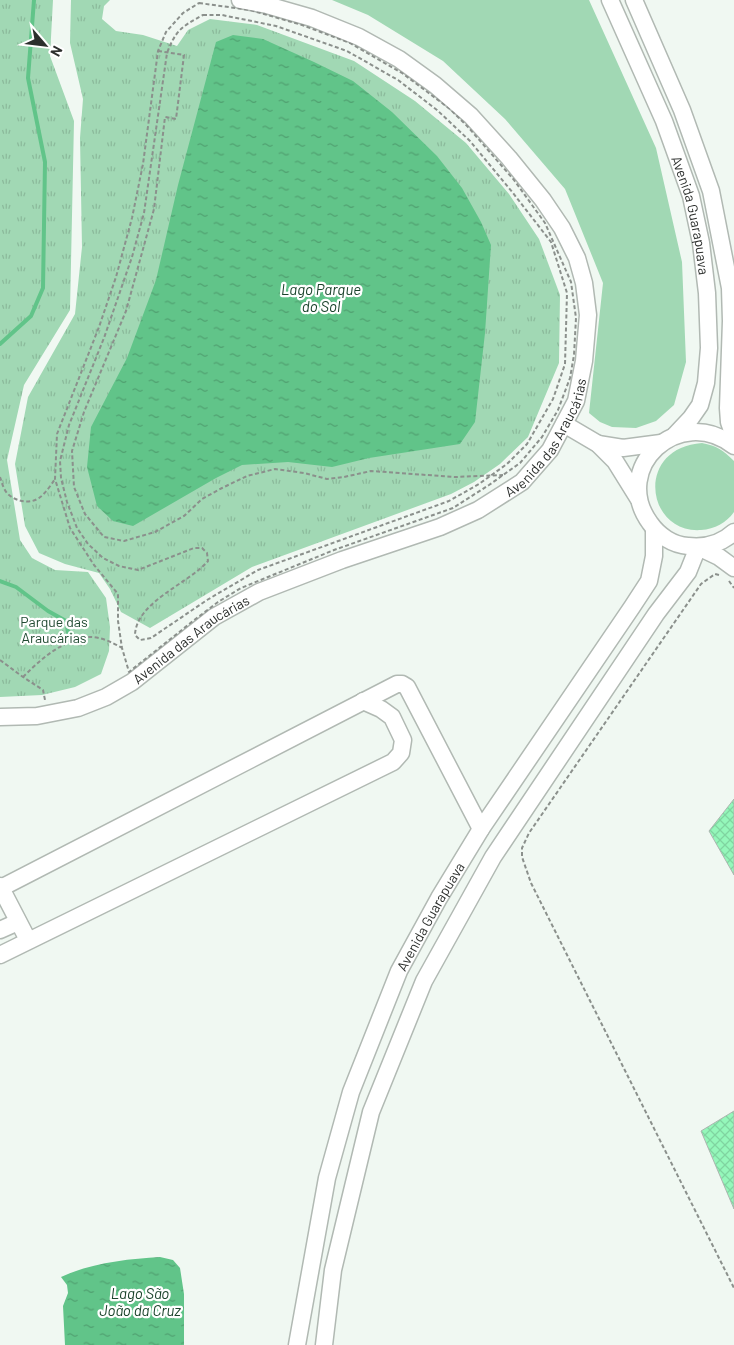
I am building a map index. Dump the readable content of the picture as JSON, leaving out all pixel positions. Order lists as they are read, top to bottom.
{
  "streets": {
    "street": ["Avenida Guarapuava", "Avenida das Araucárias"]
  },
  "water": ["Lago Parque do Sol", "Lago São João da Cruz"],
  "parks": ["Parque das Araucárias"],
  "north": "bottom right"
}
